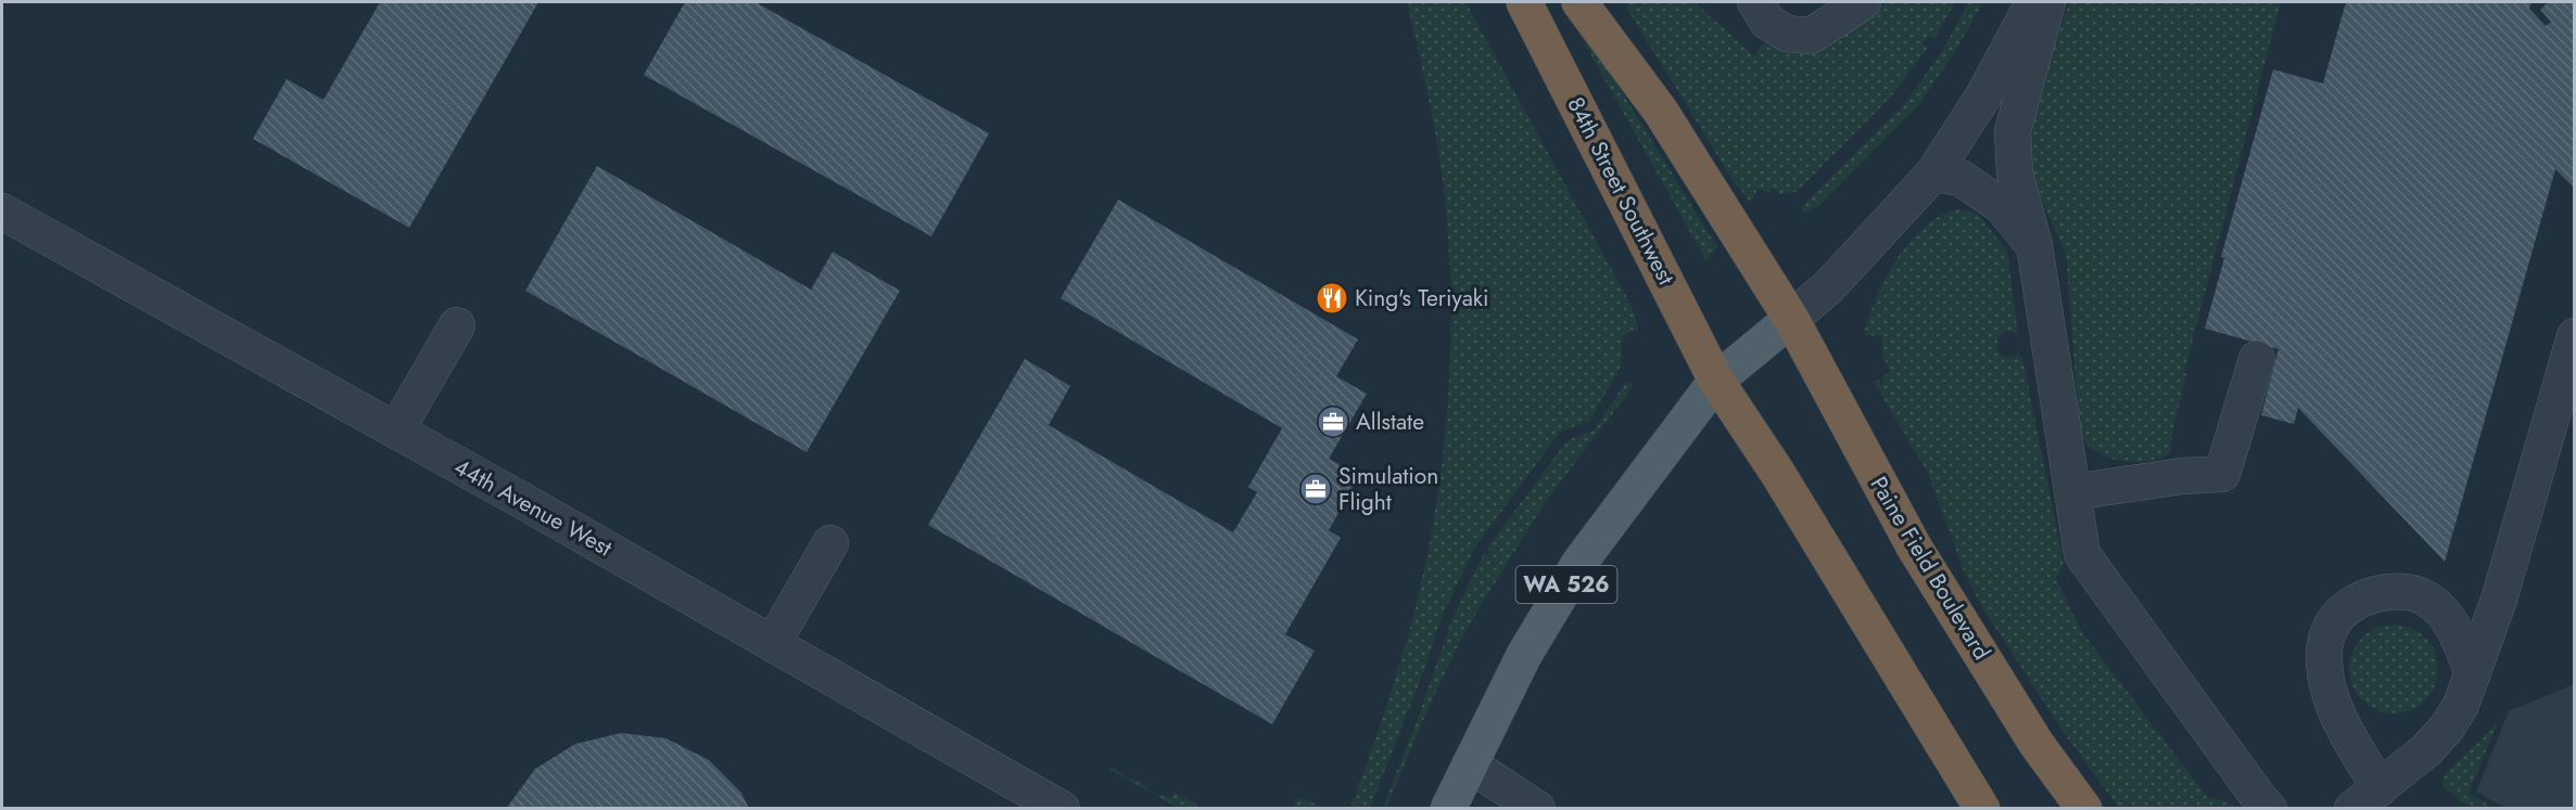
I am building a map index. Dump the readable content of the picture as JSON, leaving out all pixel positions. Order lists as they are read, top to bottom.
{
  "streets": {
    "highway": ["84th Street Southwest", "Paine Field Boulevard"],
    "main road": ["WA 526"],
    "street": ["44th Avenue West"]
  },
  "crossings": [
    ["84th Street Southwest", "WA 526"],
    ["Paine Field Boulevard", "WA 526"]
  ],
  "places": {
    "restaurant": ["King's Teriyaki"],
    "office": ["Allstate", "Simulation Flight"]
  }
}
